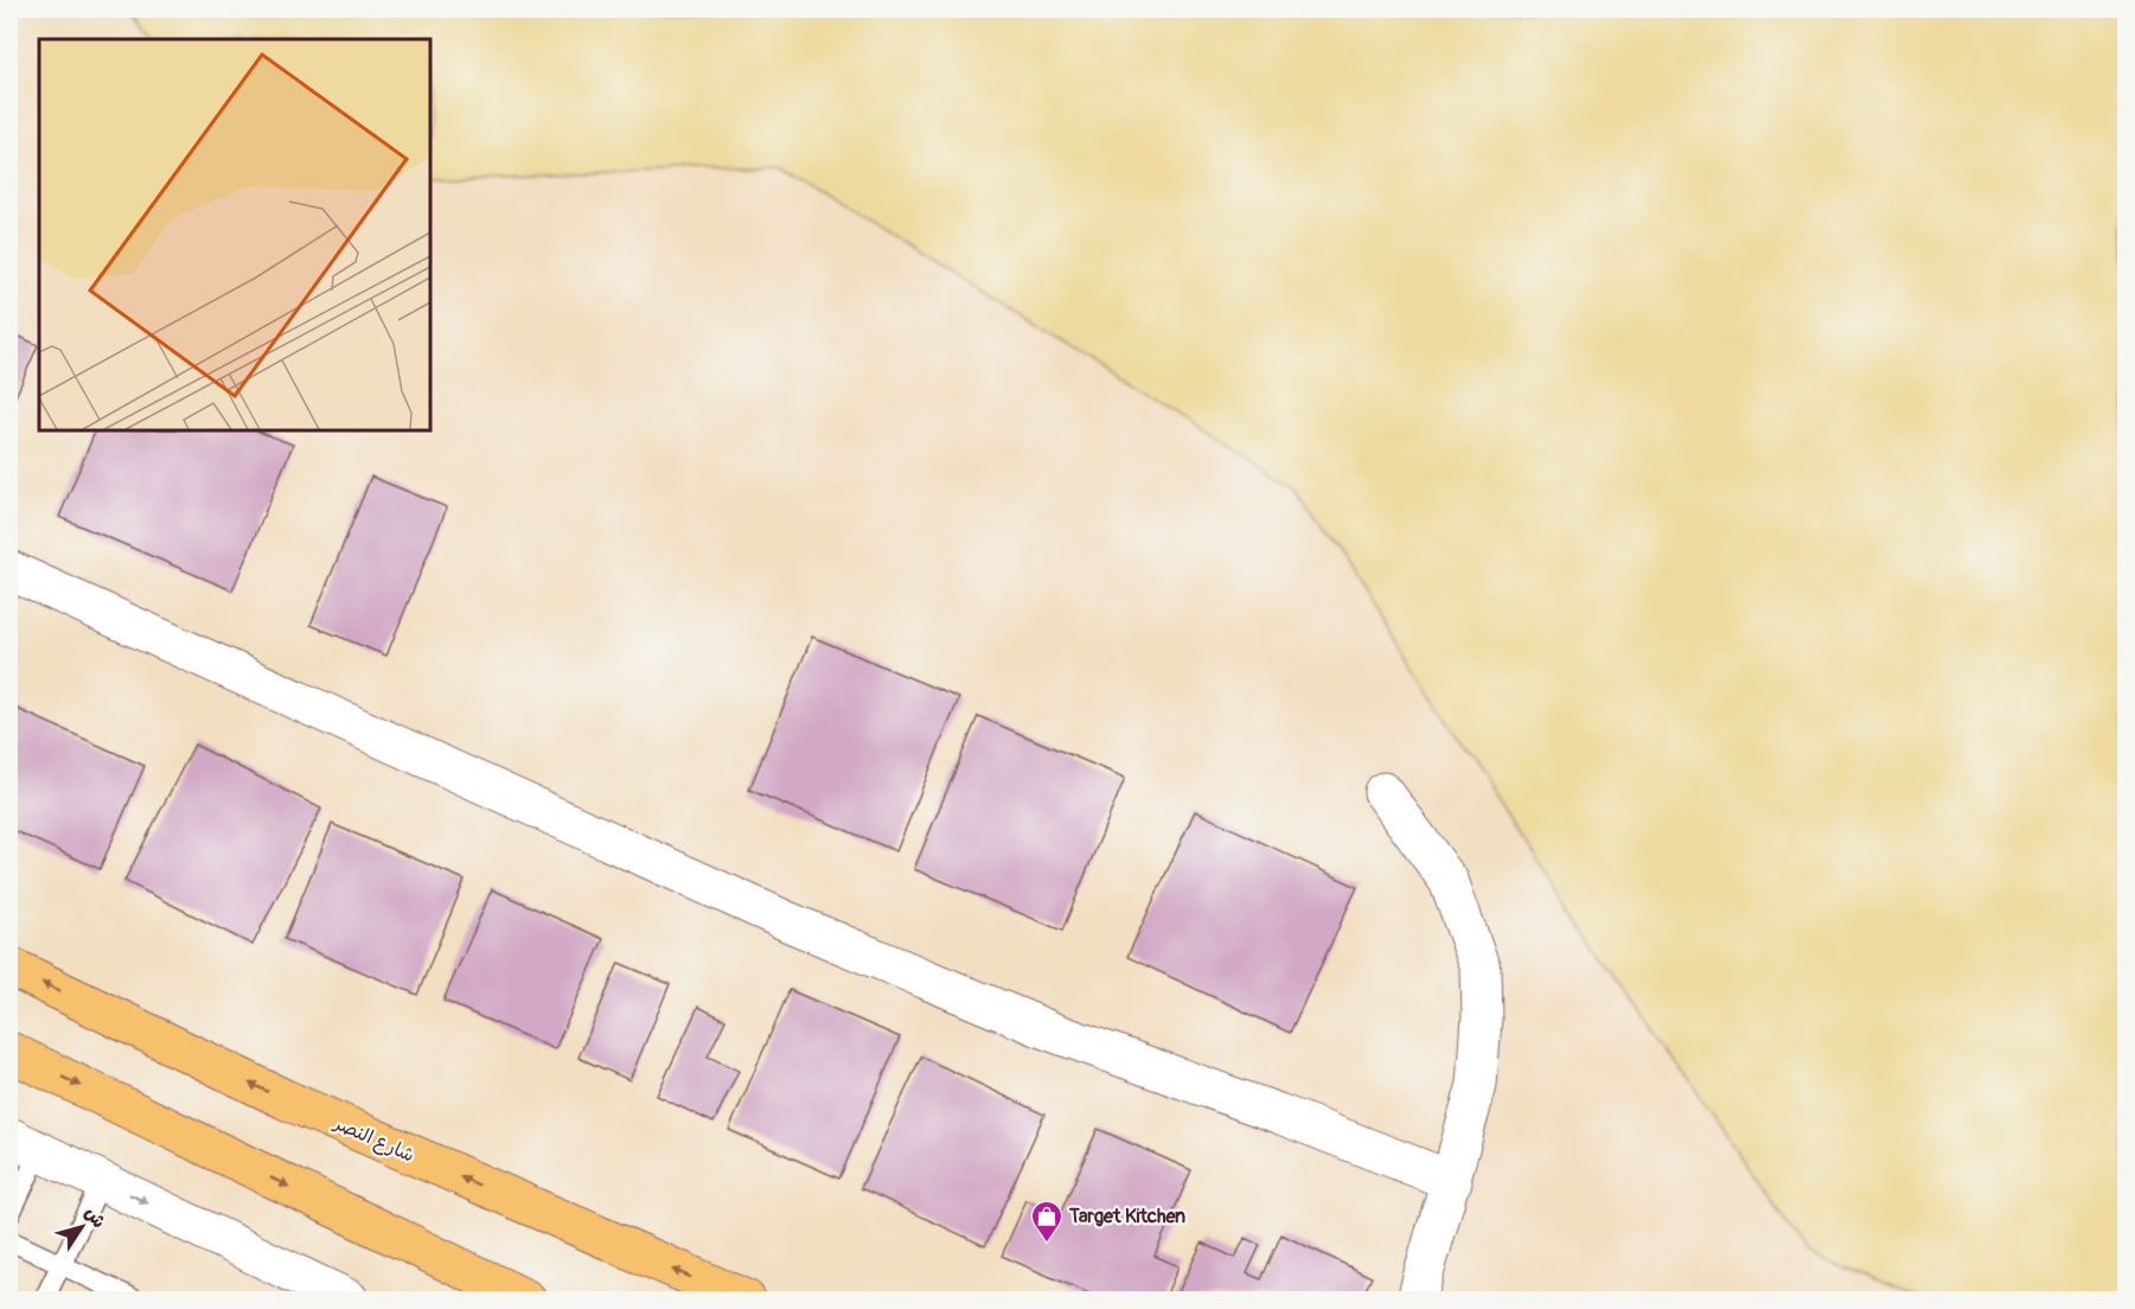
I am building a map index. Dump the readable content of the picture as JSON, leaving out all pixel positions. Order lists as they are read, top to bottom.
{
  "streets": {
    "main road": ["شارع النصر"]
  },
  "places": {
    "shop": ["Target Kitchen"]
  },
  "north": "top right"
}
